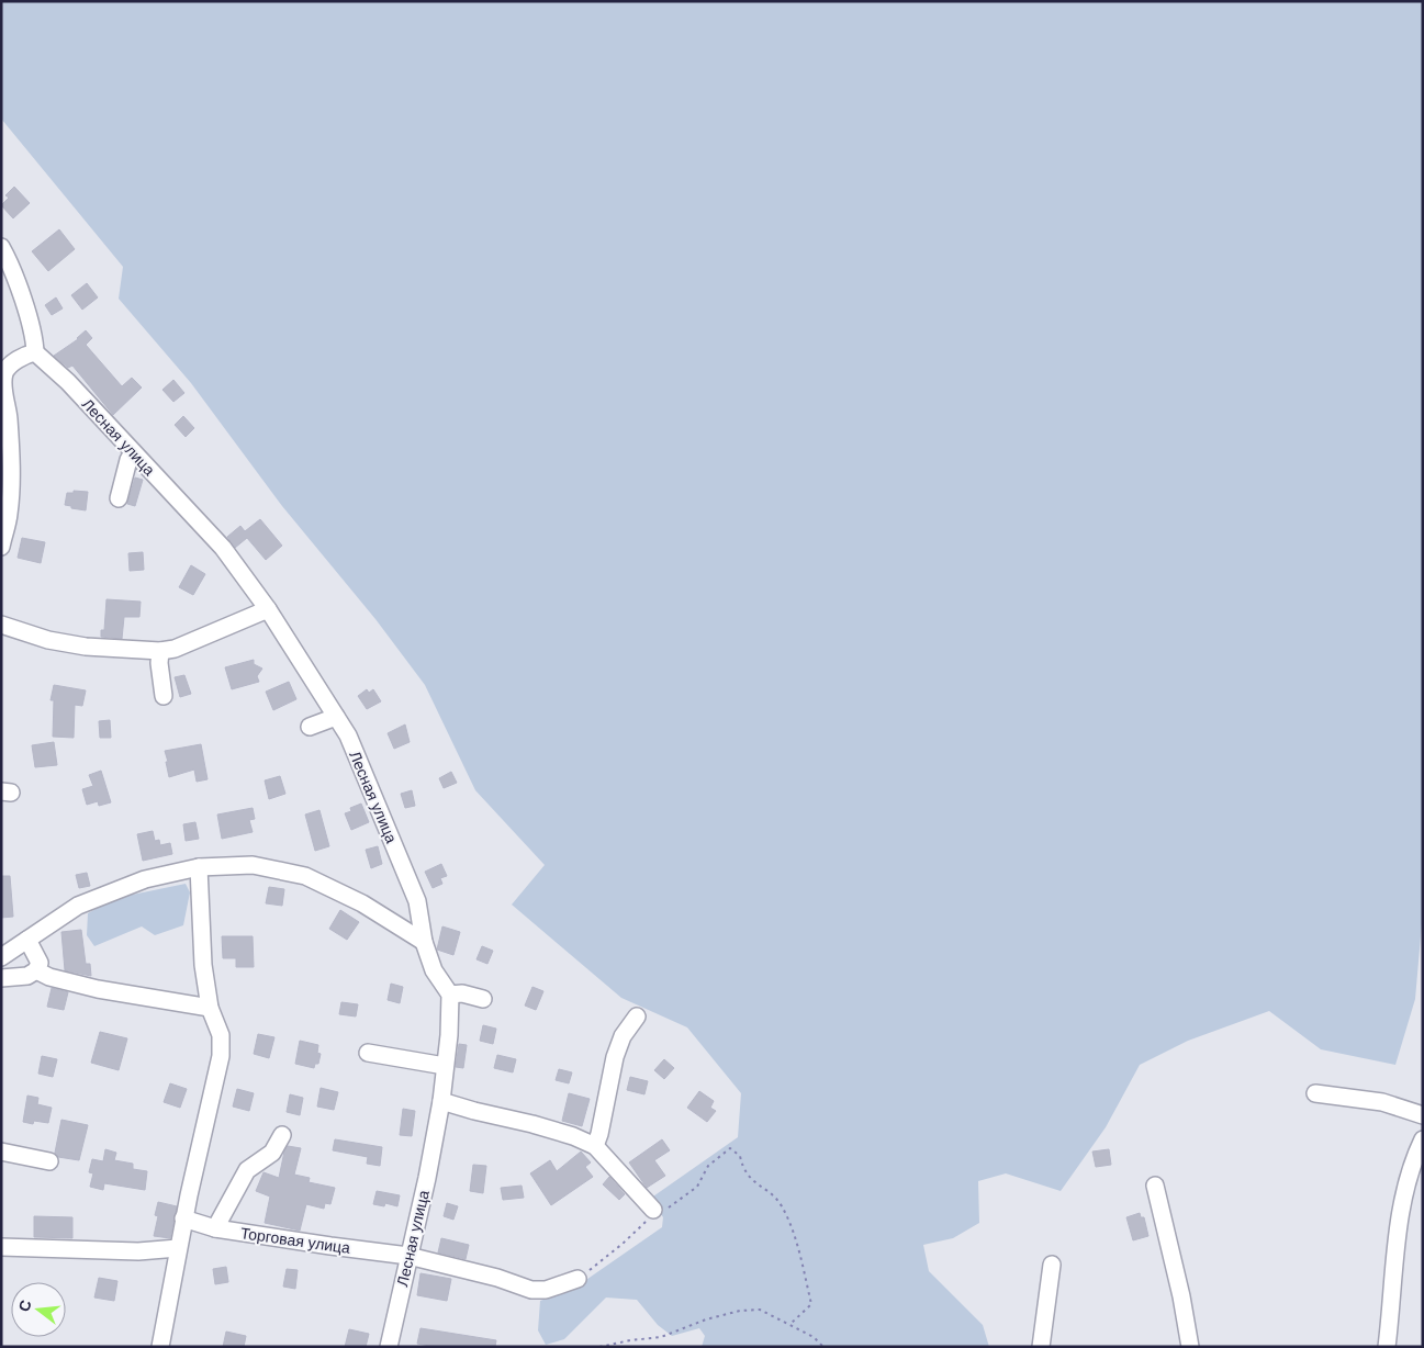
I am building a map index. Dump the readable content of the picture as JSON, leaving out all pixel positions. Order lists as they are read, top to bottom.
{
  "streets": {
    "street": ["Лесная улица", "Торговая улица"]
  },
  "crossings": [
    ["Лесная улица", "Торговая улица"]
  ],
  "north": "left"
}
